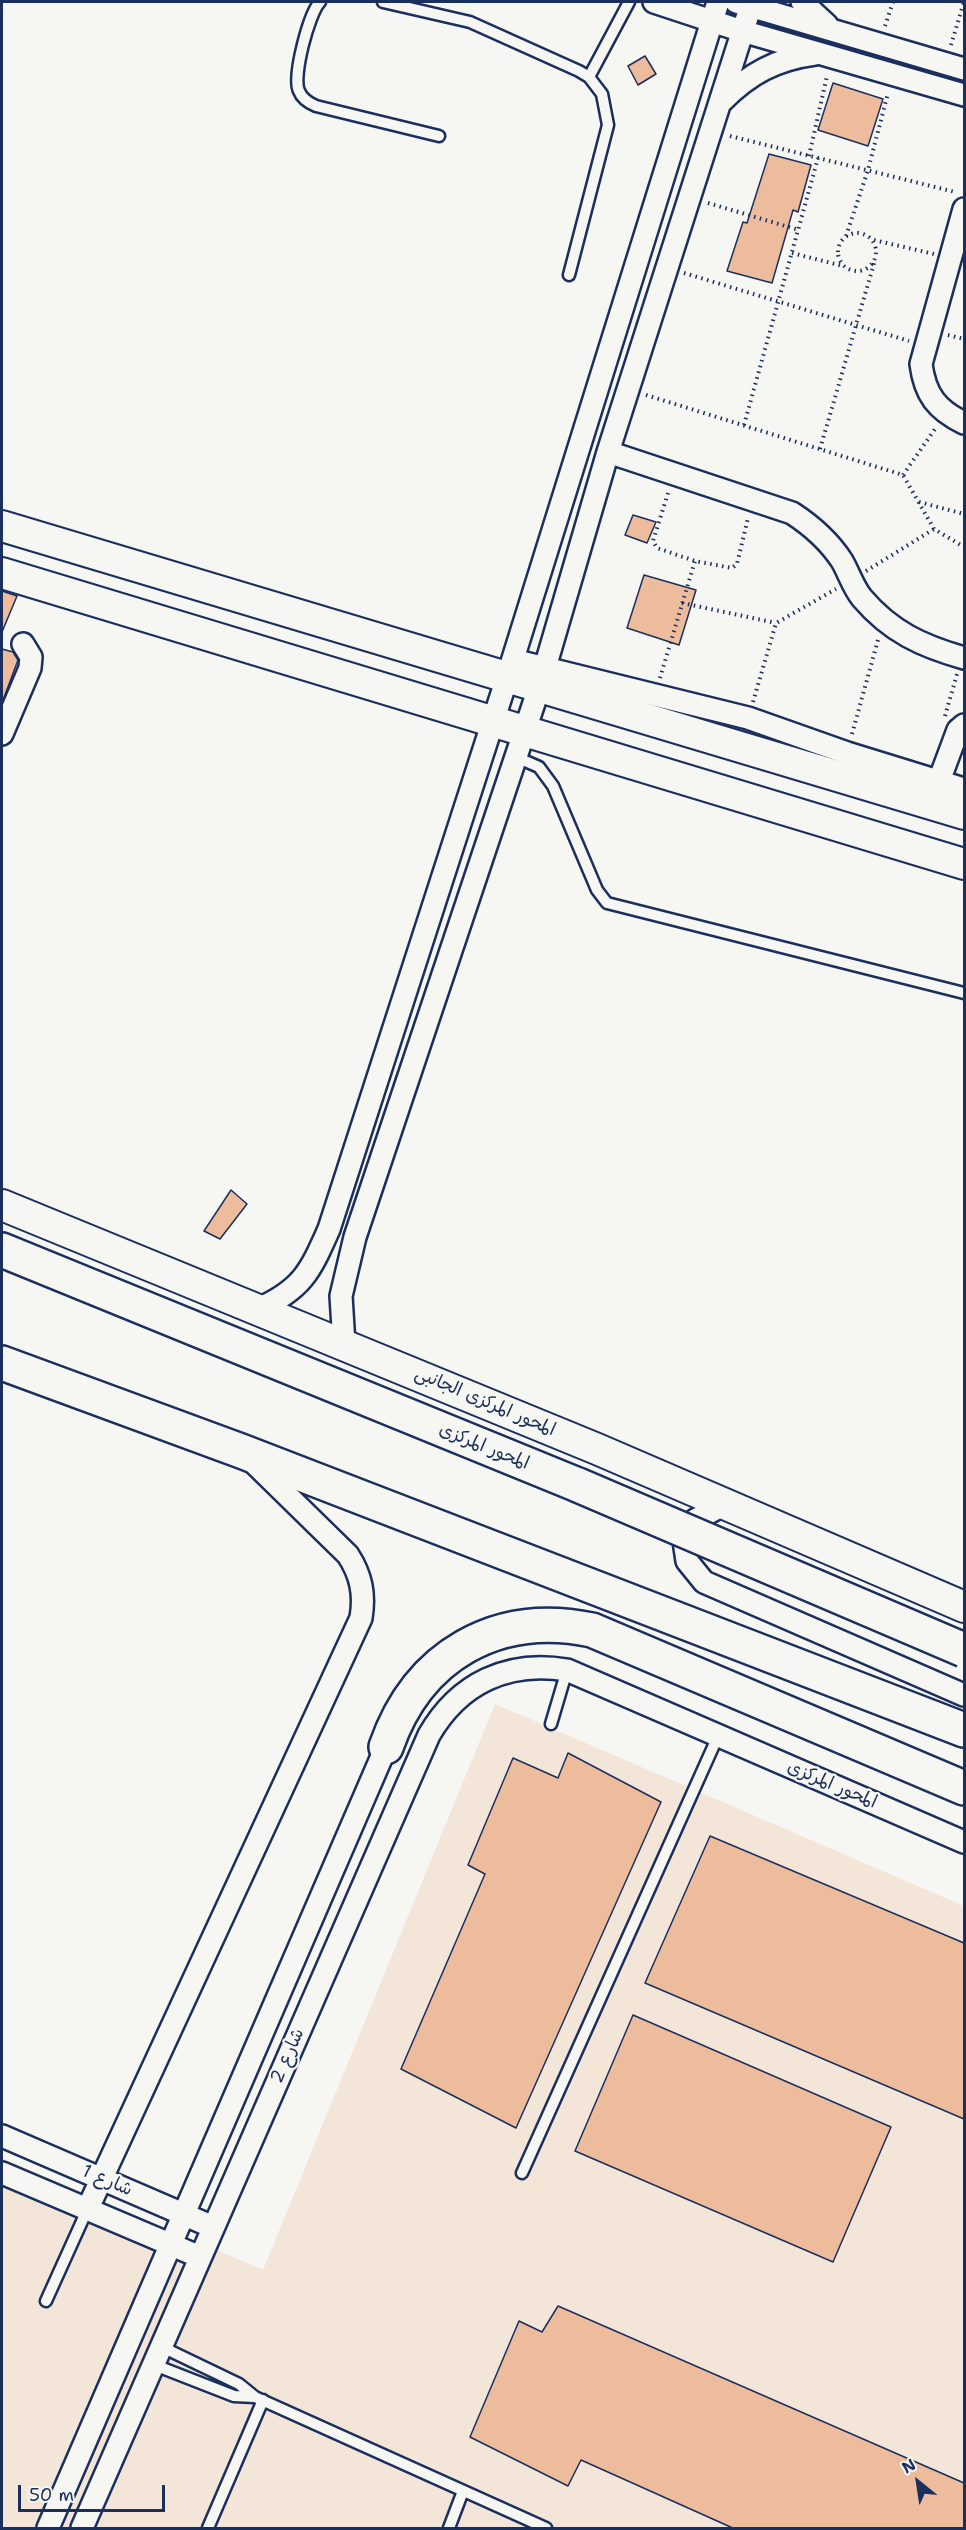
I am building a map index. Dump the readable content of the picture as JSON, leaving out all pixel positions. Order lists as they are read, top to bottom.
{
  "streets": {
    "highway": ["المحور المركزى"],
    "street": ["المحور المركزى الجانبى", "شارع 2", "شارع 1"]
  },
  "crossings": [
    ["المحور المركزى", "شارع 2"],
    ["شارع 2", "شارع 1"]
  ],
  "scale_bar": "50 m",
  "north": "top left"
}
